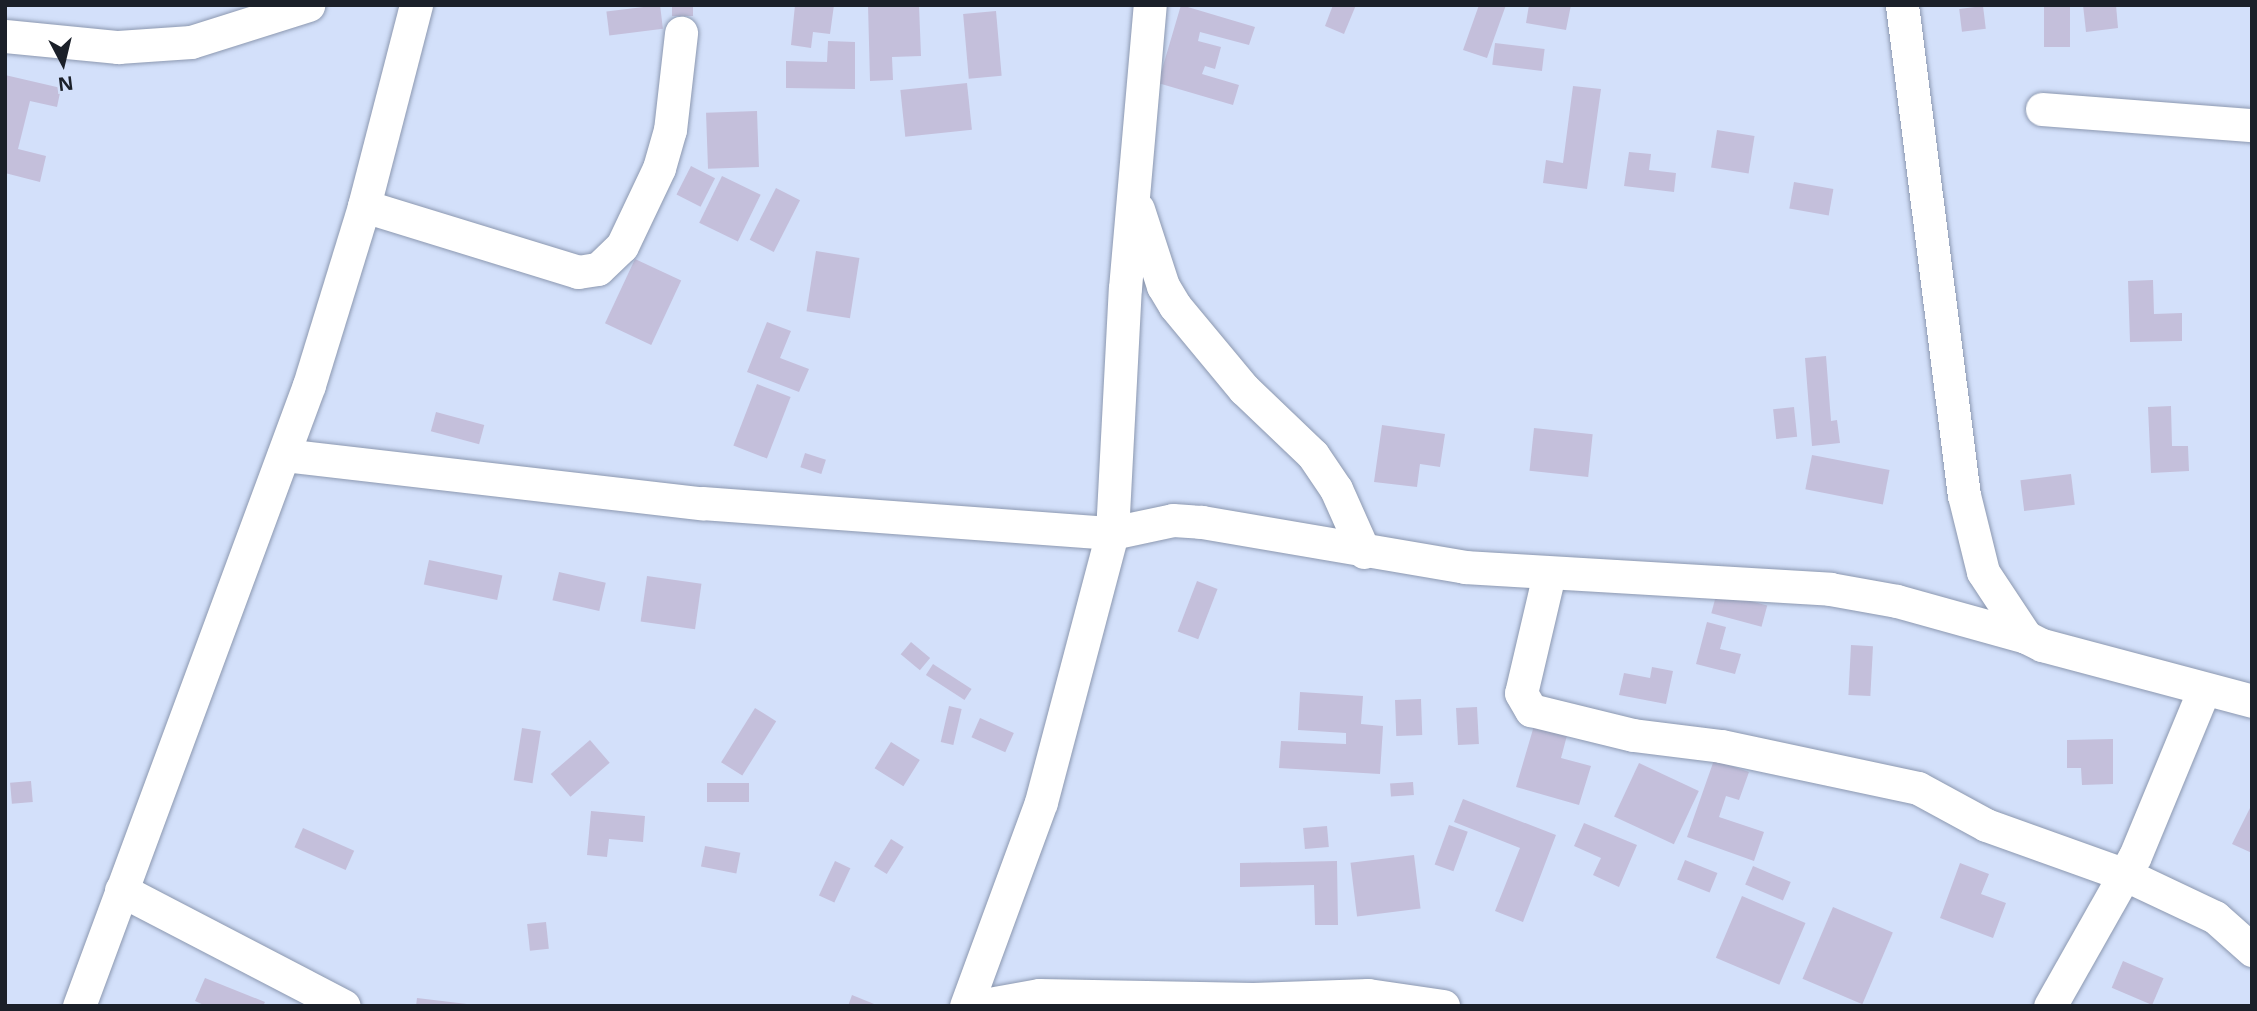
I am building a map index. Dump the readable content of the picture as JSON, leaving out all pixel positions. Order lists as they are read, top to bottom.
{
  "north": "bottom"
}
